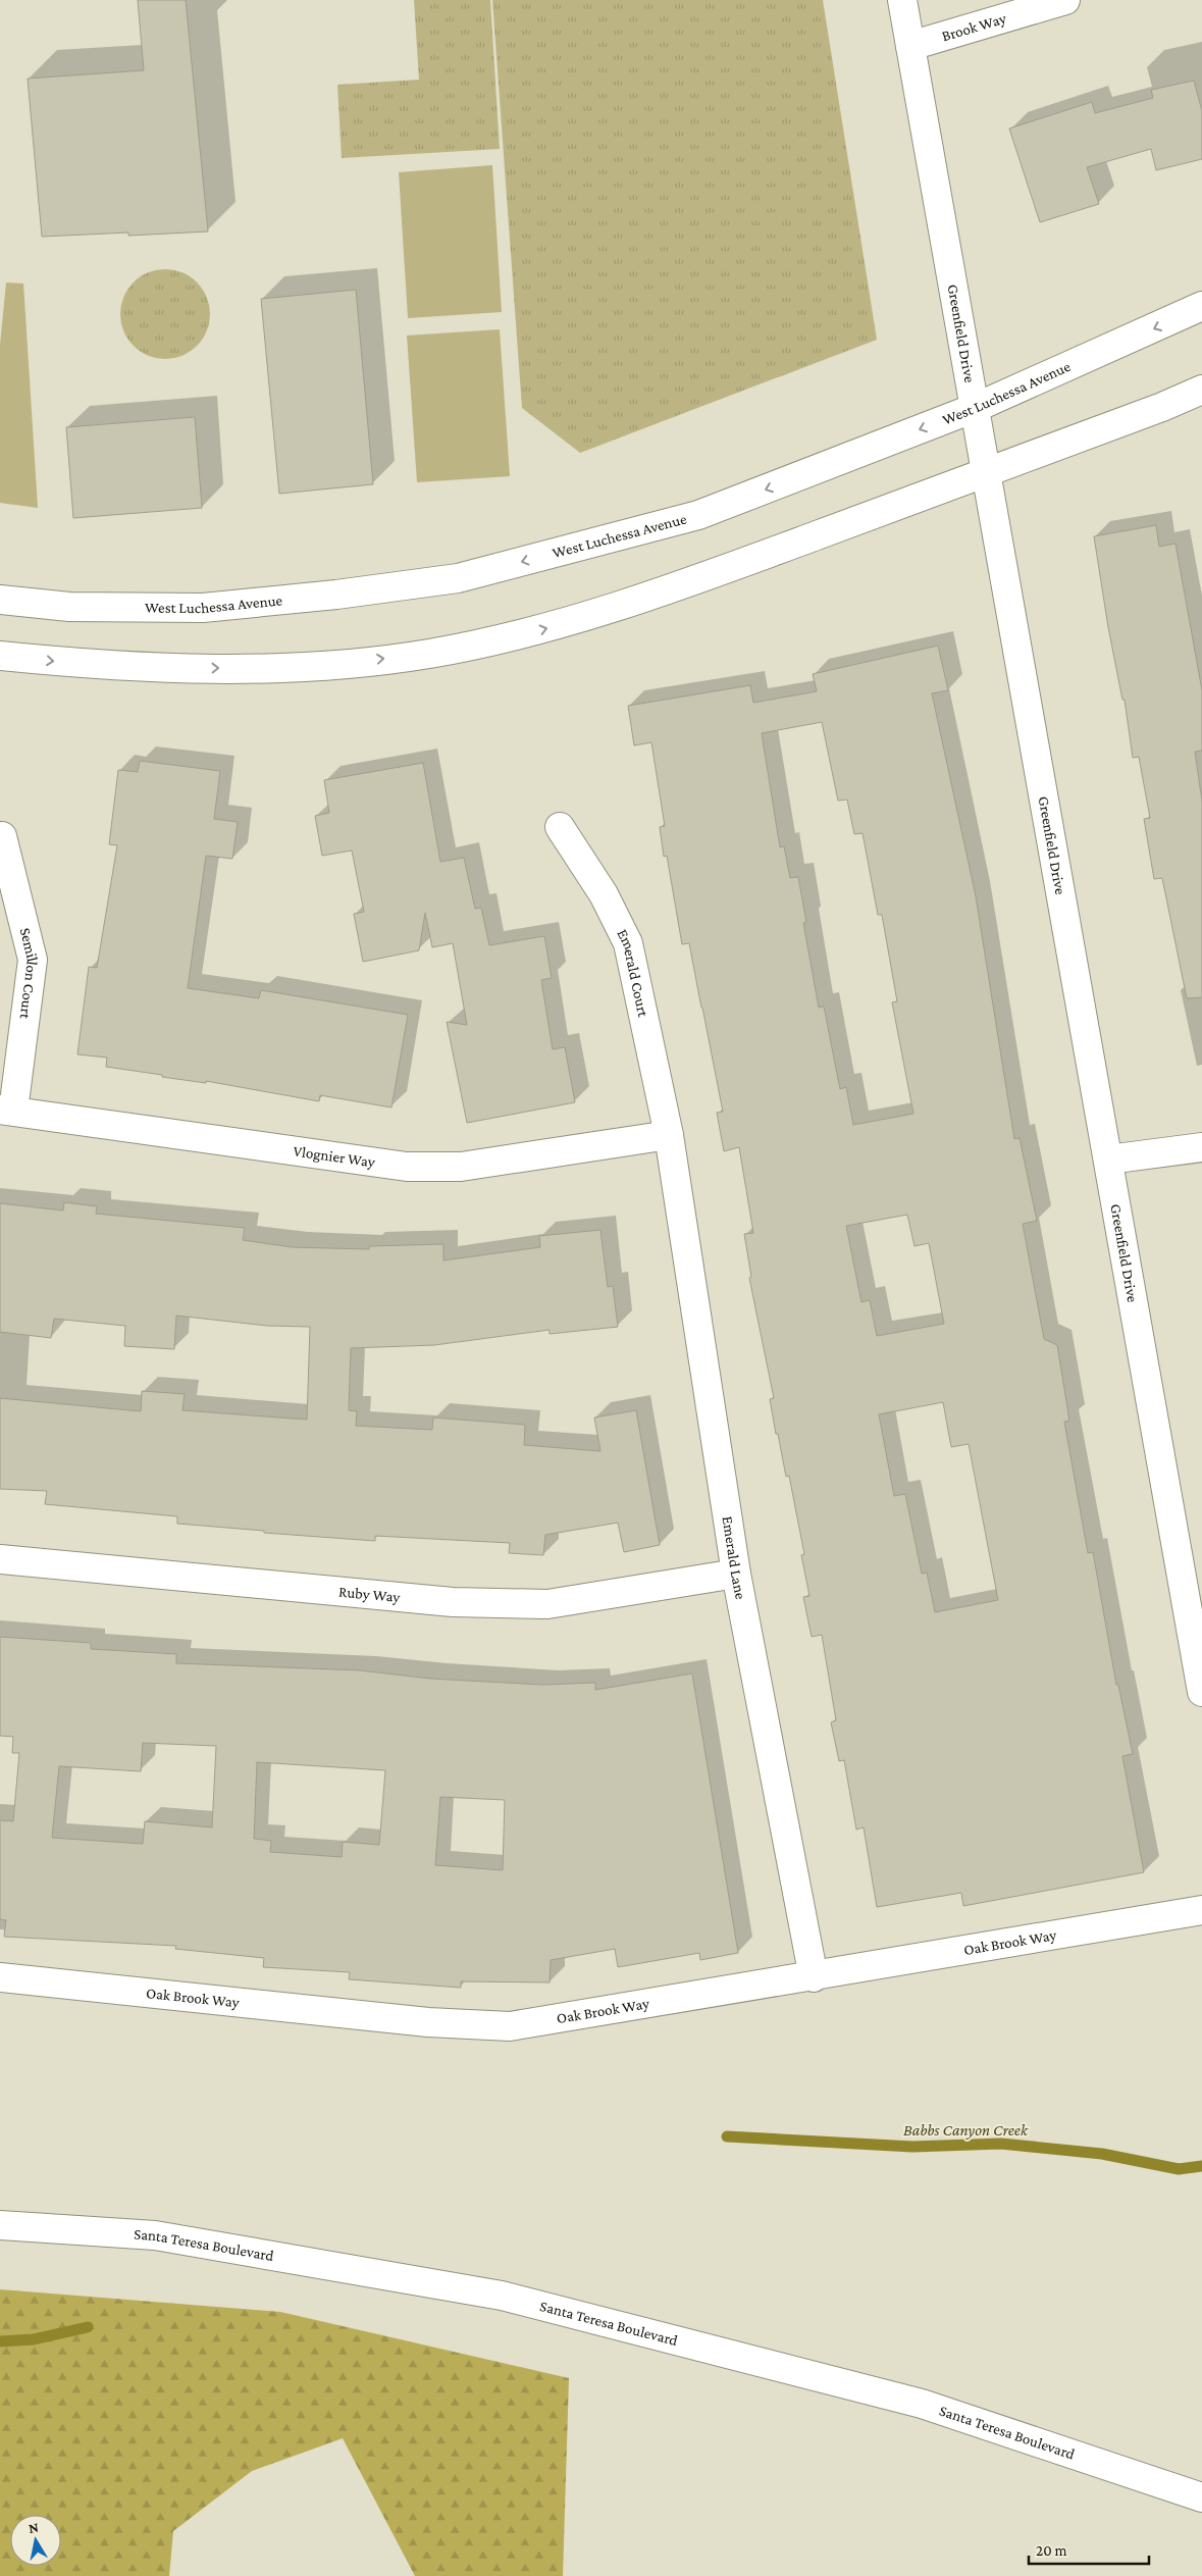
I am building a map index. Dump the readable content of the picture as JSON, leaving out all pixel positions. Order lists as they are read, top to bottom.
{
  "streets": {
    "street": [
      "Brook Way",
      "Greenfield Drive",
      "West Luchessa Avenue",
      "Semillon Court",
      "Emerald Court",
      "Vlognier Way",
      "Emerald Lane",
      "Ruby Way",
      "Oak Brook Way",
      "Santa Teresa Boulevard"
    ]
  },
  "crossings": [
    ["Brook Way", "Greenfield Drive"],
    ["Greenfield Drive", "West Luchessa Avenue"],
    ["Semillon Court", "Vlognier Way"],
    ["Emerald Court", "Vlognier Way"],
    ["Emerald Court", "Emerald Lane"],
    ["Vlognier Way", "Emerald Lane"],
    ["Emerald Lane", "Ruby Way"],
    ["Emerald Lane", "Oak Brook Way"]
  ],
  "water": ["Babbs Canyon Creek"],
  "scale_bar": "20 m",
  "north": "top"
}
